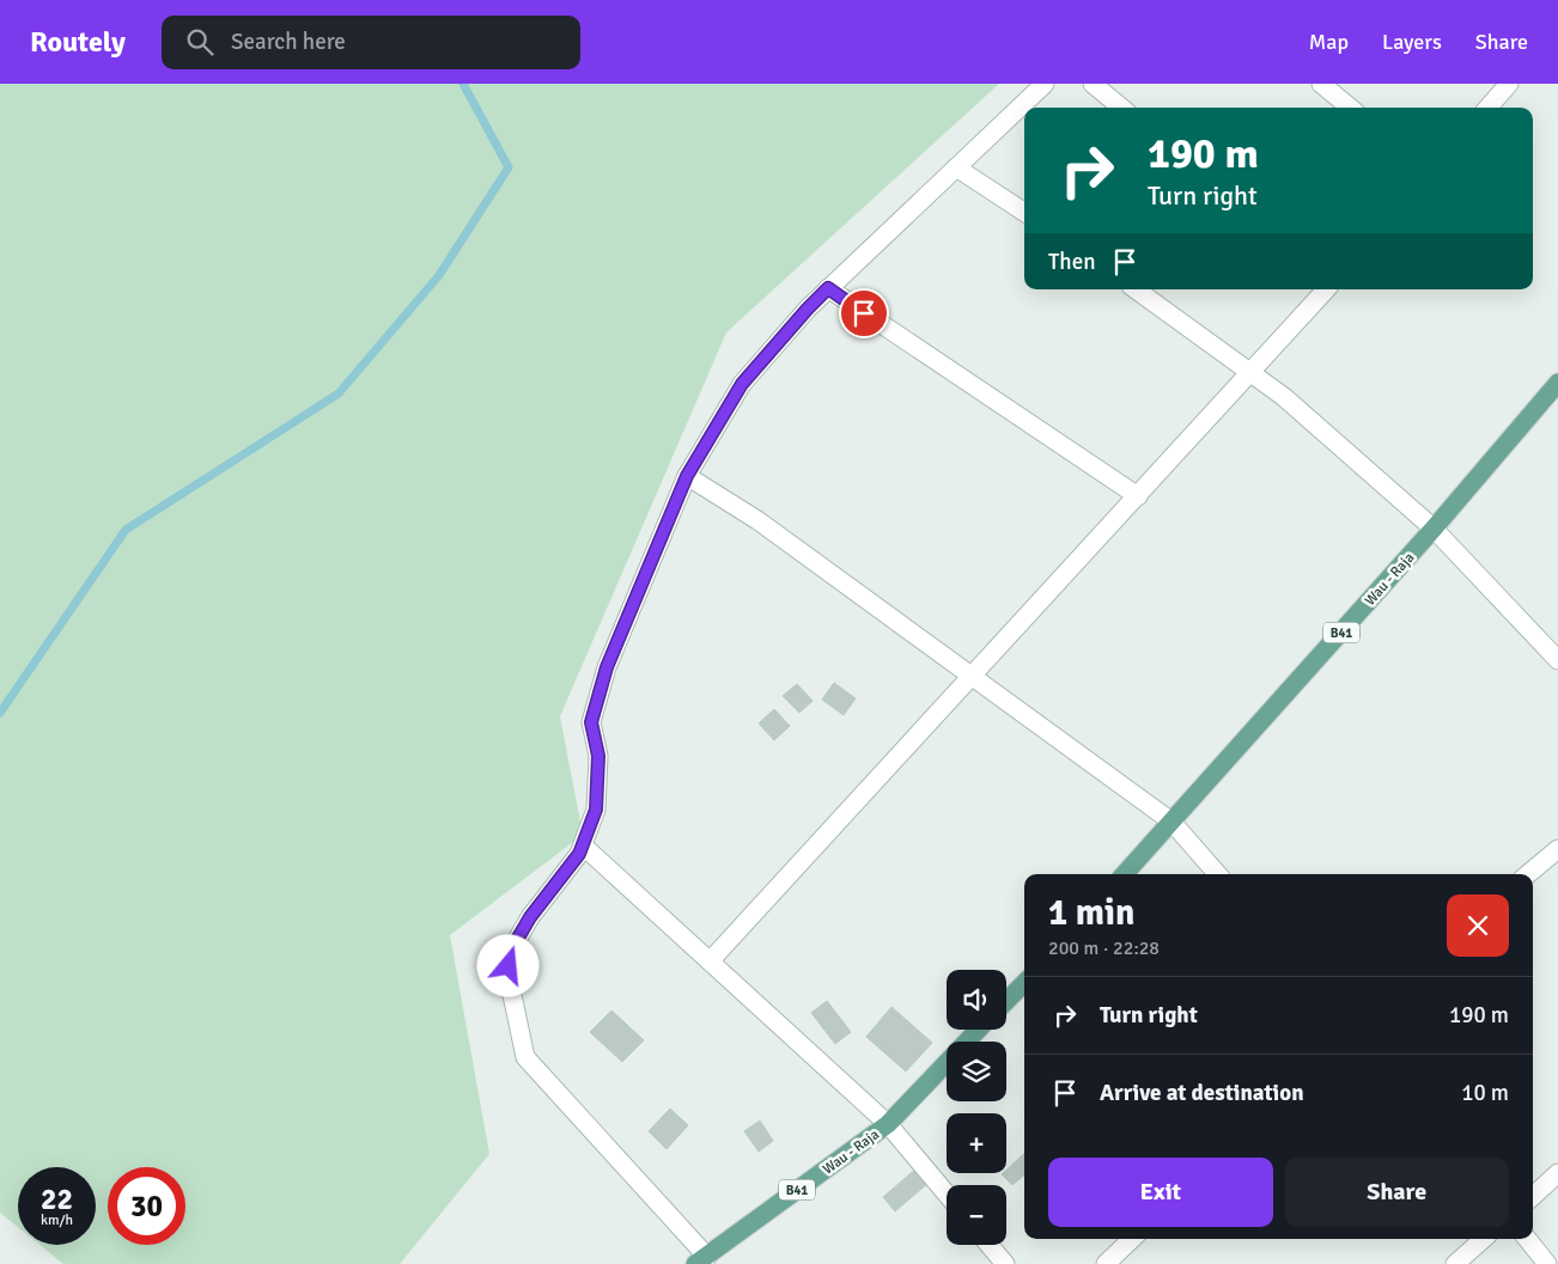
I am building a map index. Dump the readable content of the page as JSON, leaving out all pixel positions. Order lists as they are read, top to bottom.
{
  "streets": {
    "main road": ["Wau - Raja", "B41"]
  },
  "page": {
    "header": "Routely",
    "search": "Search here",
    "nav": ["Map", "Layers", "Share"],
    "turn": ["190 m", "Turn right"],
    "then": "Then",
    "heading": ["1 min", "200 m · 22:28"],
    "map_buttons": ["+", "−"],
    "list": [
      {
        "name": "Turn right",
        "value": "190 m"
      },
      {
        "name": "Arrive at destination",
        "value": "10 m"
      }
    ],
    "buttons": ["Exit", "Share"],
    "speed": "22 km/h",
    "limit": "30"
  }
}
